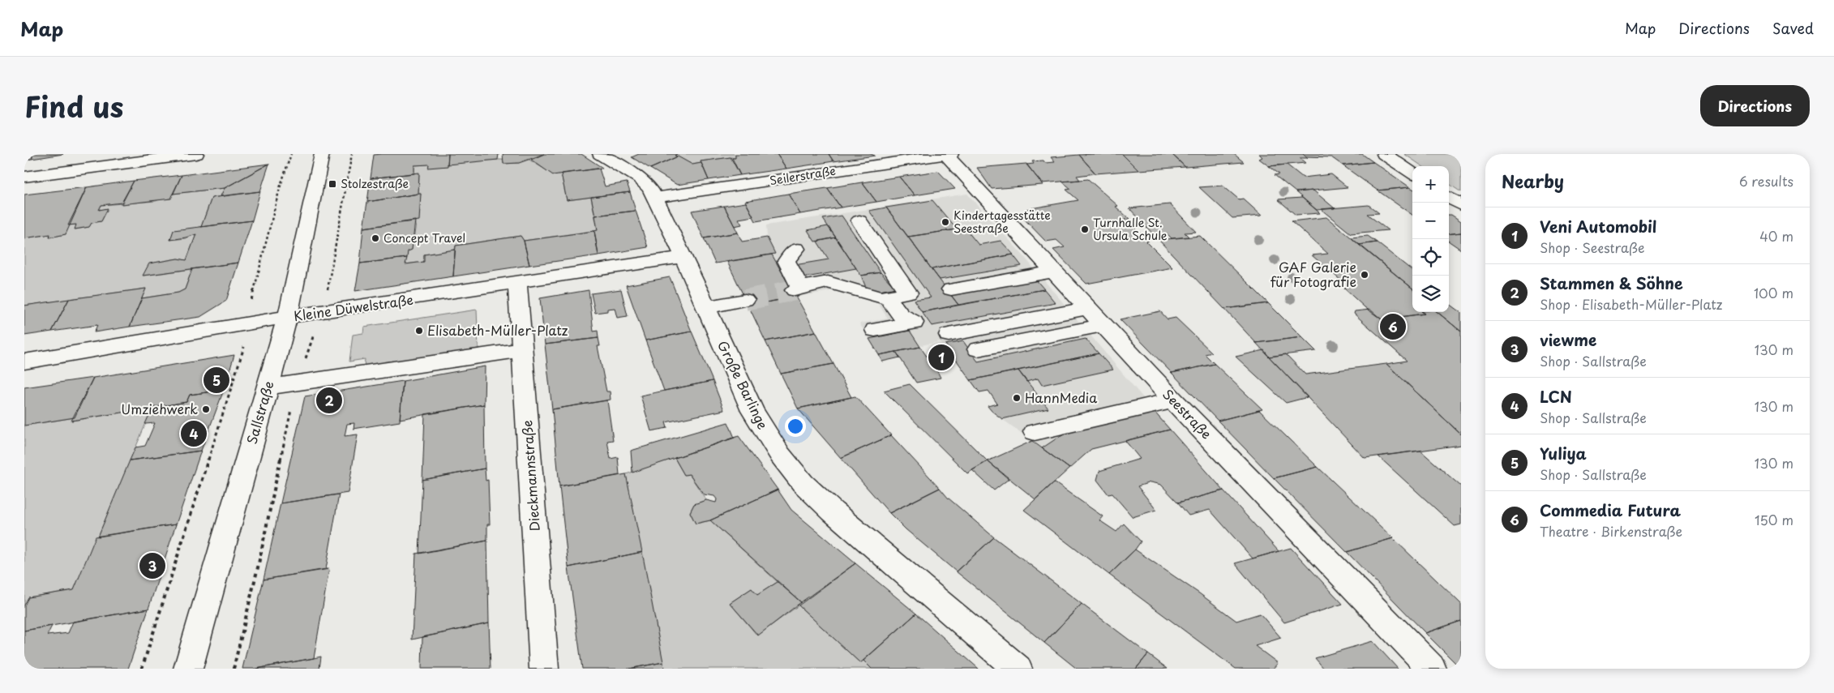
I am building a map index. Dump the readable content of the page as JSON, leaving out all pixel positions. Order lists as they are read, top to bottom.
{
  "streets": {
    "street": [
      "Seilerstraße",
      "Kleine Düwelstraße",
      "Große Barlinge",
      "Sallstraße",
      "Seestraße",
      "Dieckmannstraße"
    ]
  },
  "crossings": [
    ["Seilerstraße", "Große Barlinge"],
    ["Seilerstraße", "Seestraße"],
    ["Kleine Düwelstraße", "Große Barlinge"],
    ["Kleine Düwelstraße", "Sallstraße"],
    ["Kleine Düwelstraße", "Dieckmannstraße"]
  ],
  "places": {
    "transit": ["Stolzestraße"],
    "other": [
      "Kindertagesstätte Seestraße",
      "Turnhalle St. Ursula Schule",
      "Concept Travel",
      "GAF Galerie für Fotografie",
      "Elisabeth-Müller-Platz",
      "HannMedia",
      "Umziehwerk"
    ]
  },
  "page": {
    "header": "Map",
    "nav": ["Map", "Directions", "Saved"],
    "title": "Find us",
    "buttons": "Directions",
    "heading": ["Nearby", "6 results"],
    "map_buttons": ["+", "−"],
    "list": [
      {
        "mark": "1",
        "name": "Veni Automobil",
        "note": "Shop · Seestraße",
        "value": "40 m"
      },
      {
        "mark": "2",
        "name": "Stammen & Söhne",
        "note": "Shop · Elisabeth-Müller-Platz",
        "value": "100 m"
      },
      {
        "mark": "3",
        "name": "viewme",
        "note": "Shop · Sallstraße",
        "value": "130 m"
      },
      {
        "mark": "4",
        "name": "LCN",
        "note": "Shop · Sallstraße",
        "value": "130 m"
      },
      {
        "mark": "5",
        "name": "Yuliya",
        "note": "Shop · Sallstraße",
        "value": "130 m"
      },
      {
        "mark": "6",
        "name": "Commedia Futura",
        "note": "Theatre · Birkenstraße",
        "value": "150 m"
      }
    ],
    "pins": [
      "6",
      "1",
      "5",
      "2",
      "4",
      "3"
    ]
  }
}
